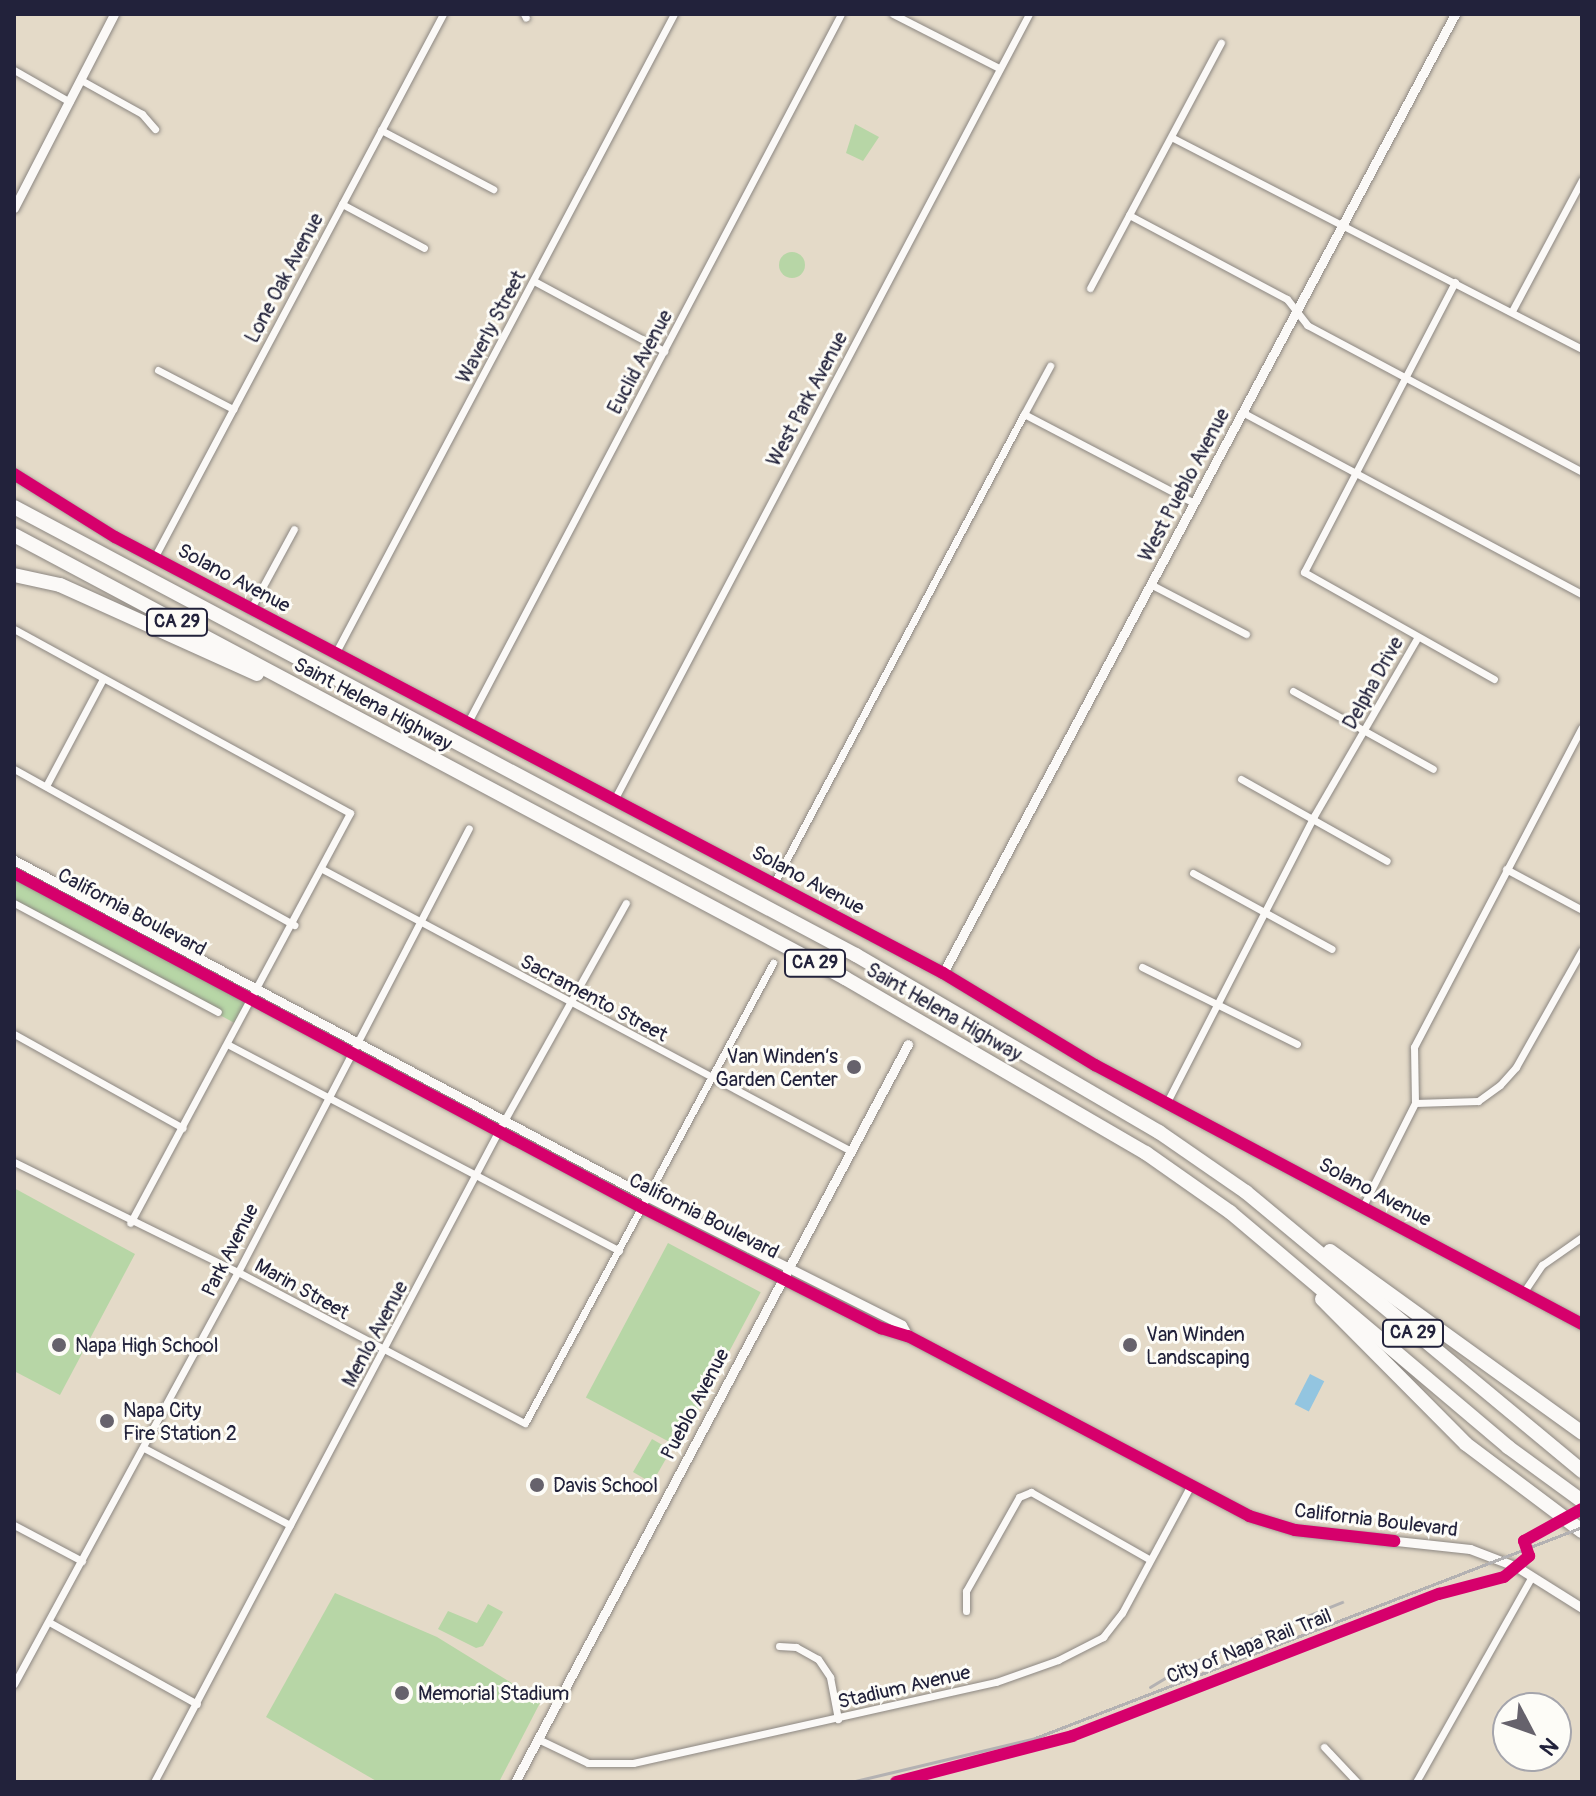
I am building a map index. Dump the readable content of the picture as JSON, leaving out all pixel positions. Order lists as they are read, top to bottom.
{
  "streets": {
    "highway": ["CA 29", "Saint Helena Highway"],
    "street": [
      "Lone Oak Avenue",
      "Waverly Street",
      "Euclid Avenue",
      "West Park Avenue",
      "West Pueblo Avenue",
      "Solano Avenue",
      "Delpha Drive",
      "California Boulevard",
      "Sacramento Street",
      "Park Avenue",
      "Marin Street",
      "Menlo Avenue",
      "Pueblo Avenue",
      "Stadium Avenue"
    ],
    "cycle path": ["City of Napa Rail Trail"]
  },
  "crossings": [
    ["Lone Oak Avenue", "Solano Avenue"],
    ["Waverly Street", "Solano Avenue"],
    ["Euclid Avenue", "Solano Avenue"],
    ["West Park Avenue", "Solano Avenue"],
    ["West Pueblo Avenue", "Solano Avenue"],
    ["Solano Avenue", "Delpha Drive"],
    ["California Boulevard", "Park Avenue"],
    ["California Boulevard", "Menlo Avenue"],
    ["California Boulevard", "Pueblo Avenue"],
    ["California Boulevard", "Stadium Avenue"],
    ["Sacramento Street", "Park Avenue"],
    ["Sacramento Street", "Menlo Avenue"],
    ["Sacramento Street", "Pueblo Avenue"],
    ["Park Avenue", "Marin Street"],
    ["Marin Street", "Menlo Avenue"],
    ["Pueblo Avenue", "Stadium Avenue"]
  ],
  "places": [
    "Van Winden’s Garden Center",
    "Napa High School",
    "Van Winden Landscaping",
    "Napa City Fire Station 2",
    "Davis School",
    "Memorial Stadium"
  ],
  "north": "bottom right"
}
